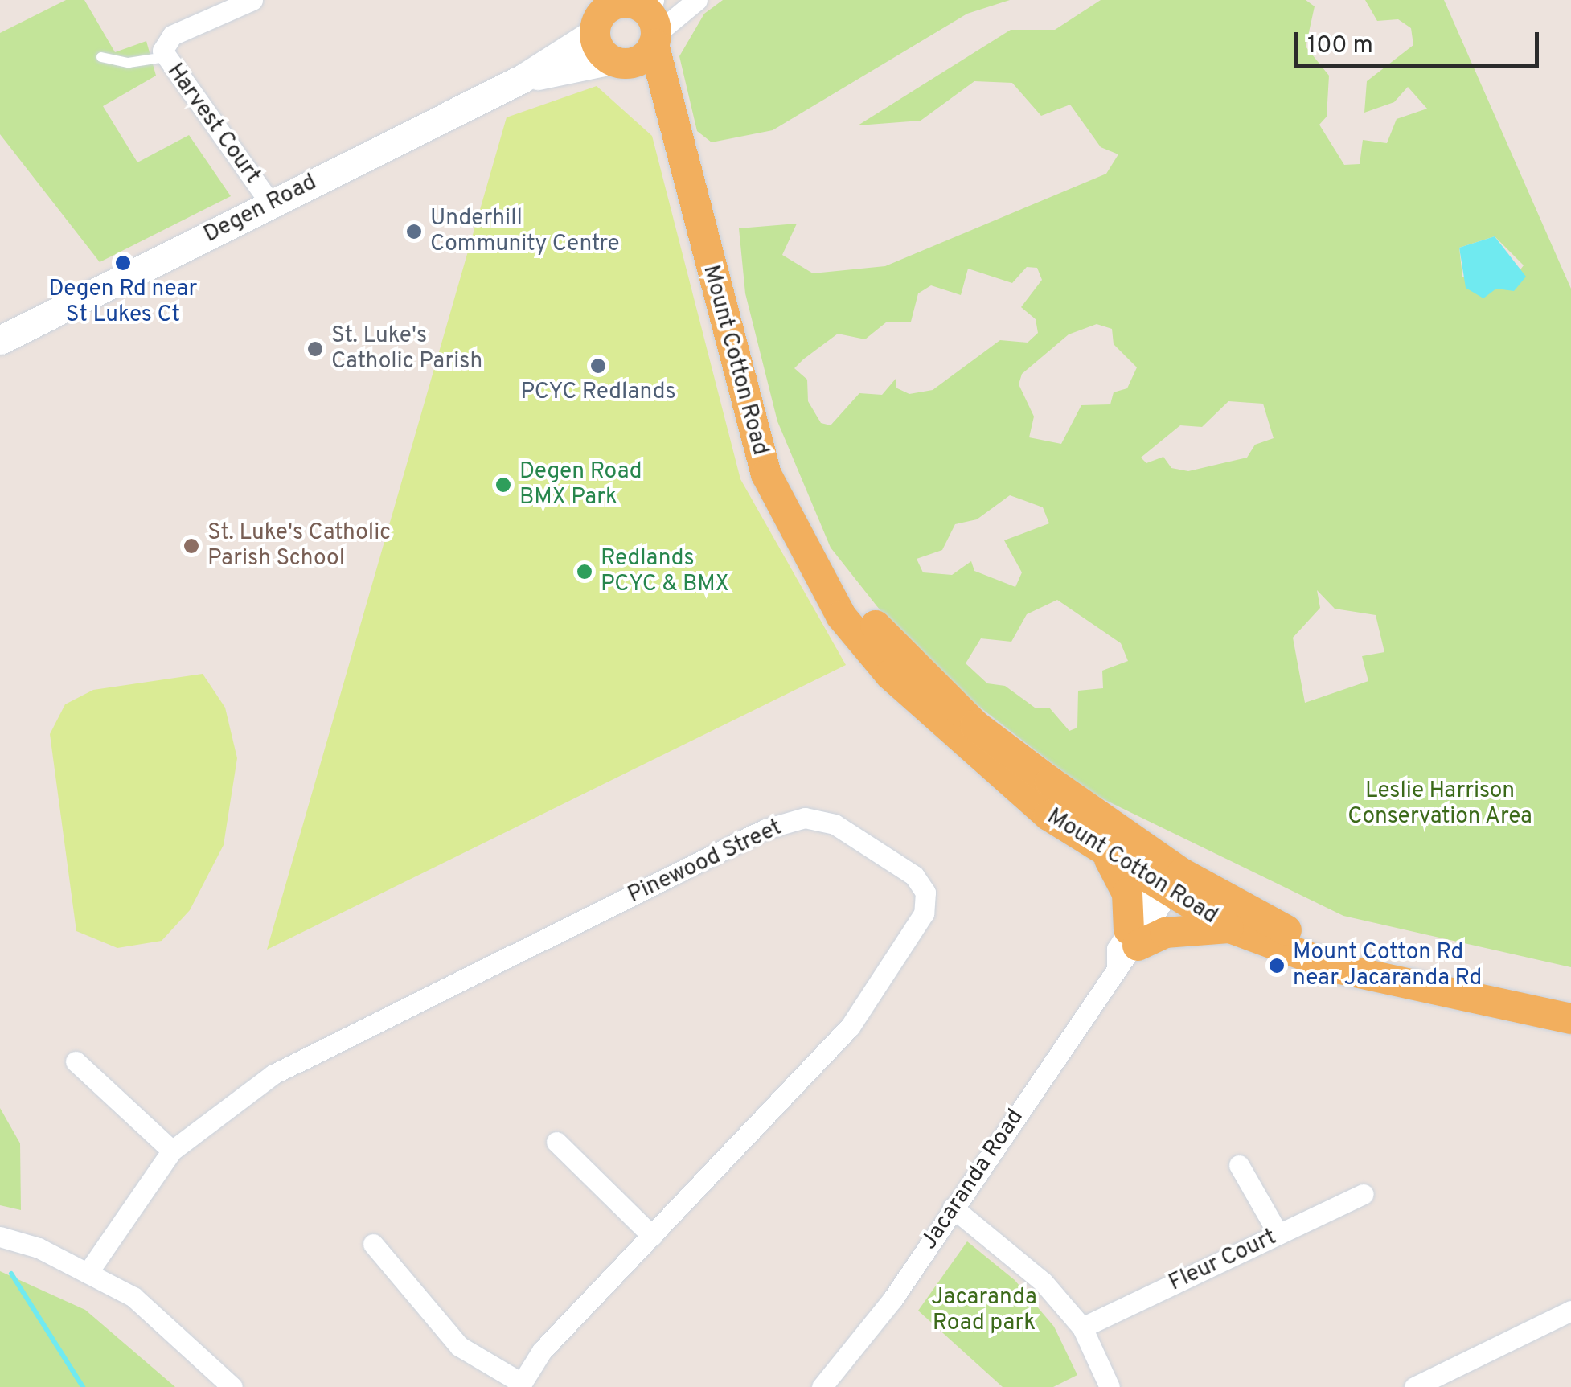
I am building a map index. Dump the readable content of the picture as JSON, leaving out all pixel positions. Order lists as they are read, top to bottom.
{
  "streets": {
    "main road": ["Mount Cotton Road"],
    "street": [
      "Harvest Court",
      "Degen Road",
      "Pinewood Street",
      "Jacaranda Road",
      "Fleur Court"
    ]
  },
  "crossings": [
    ["Harvest Court", "Degen Road"],
    ["Degen Road", "Mount Cotton Road"],
    ["Mount Cotton Road", "Jacaranda Road"]
  ],
  "parks": ["Leslie Harrison Conservation Area", "Jacaranda Road park"],
  "places": [
    "Underhill Community Centre",
    "Degen Rd near St Lukes Ct",
    "St. Luke's Catholic Parish",
    "PCYC Redlands",
    "Degen Road BMX Park",
    "St. Luke's Catholic Parish School",
    "Redlands PCYC & BMX",
    "Mount Cotton Rd near Jacaranda Rd"
  ],
  "scale_bar": "100 m"
}
